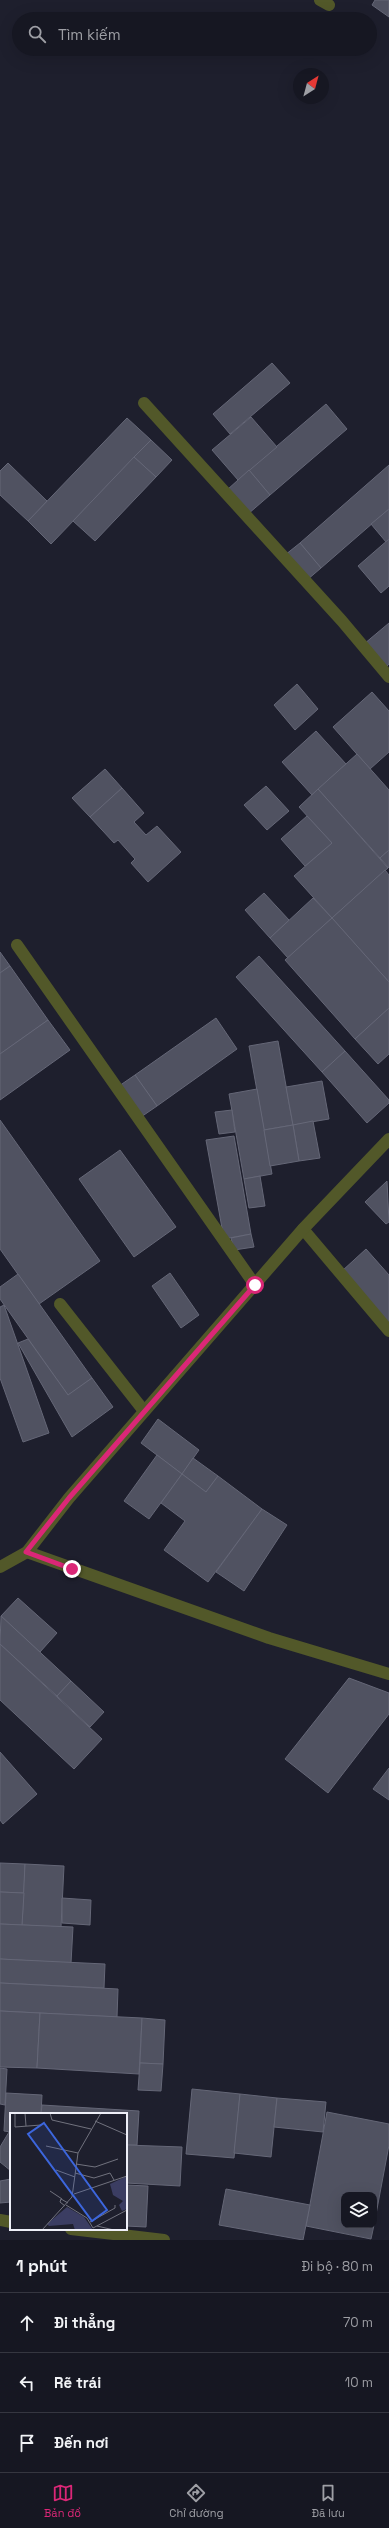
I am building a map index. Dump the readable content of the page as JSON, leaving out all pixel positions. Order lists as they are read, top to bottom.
{
  "north": "top right",
  "page": {
    "search": "Tìm kiếm",
    "heading": ["1 phút", "Đi bộ · 80 m"],
    "list": [
      ["Đi thẳng", "70 m"],
      ["Rẽ trái", "10 m"],
      "Đến nơi"
    ],
    "nav": ["Bản đồ", "Chỉ đường", "Đã lưu"]
  }
}
